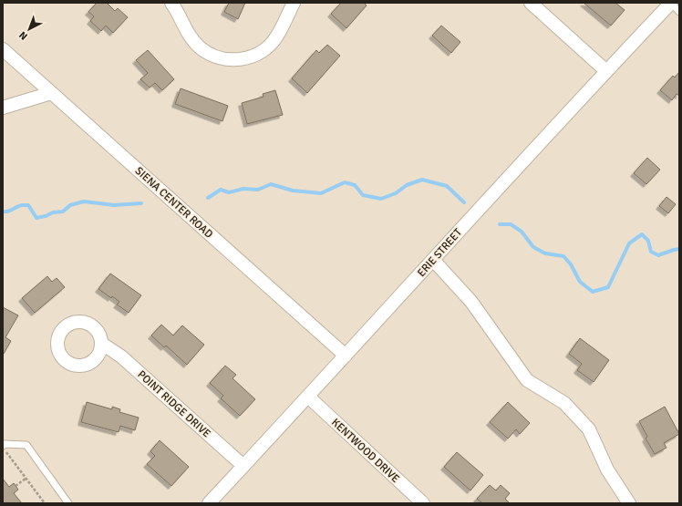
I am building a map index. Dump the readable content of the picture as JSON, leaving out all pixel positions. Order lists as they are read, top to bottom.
{
  "streets": {
    "street": [
      "SIENA CENTER ROAD",
      "ERIE STREET",
      "POINT RIDGE DRIVE",
      "KENTWOOD DRIVE"
    ]
  },
  "crossings": [
    ["SIENA CENTER ROAD", "ERIE STREET"],
    ["ERIE STREET", "POINT RIDGE DRIVE"],
    ["ERIE STREET", "KENTWOOD DRIVE"]
  ],
  "north": "bottom left"
}
